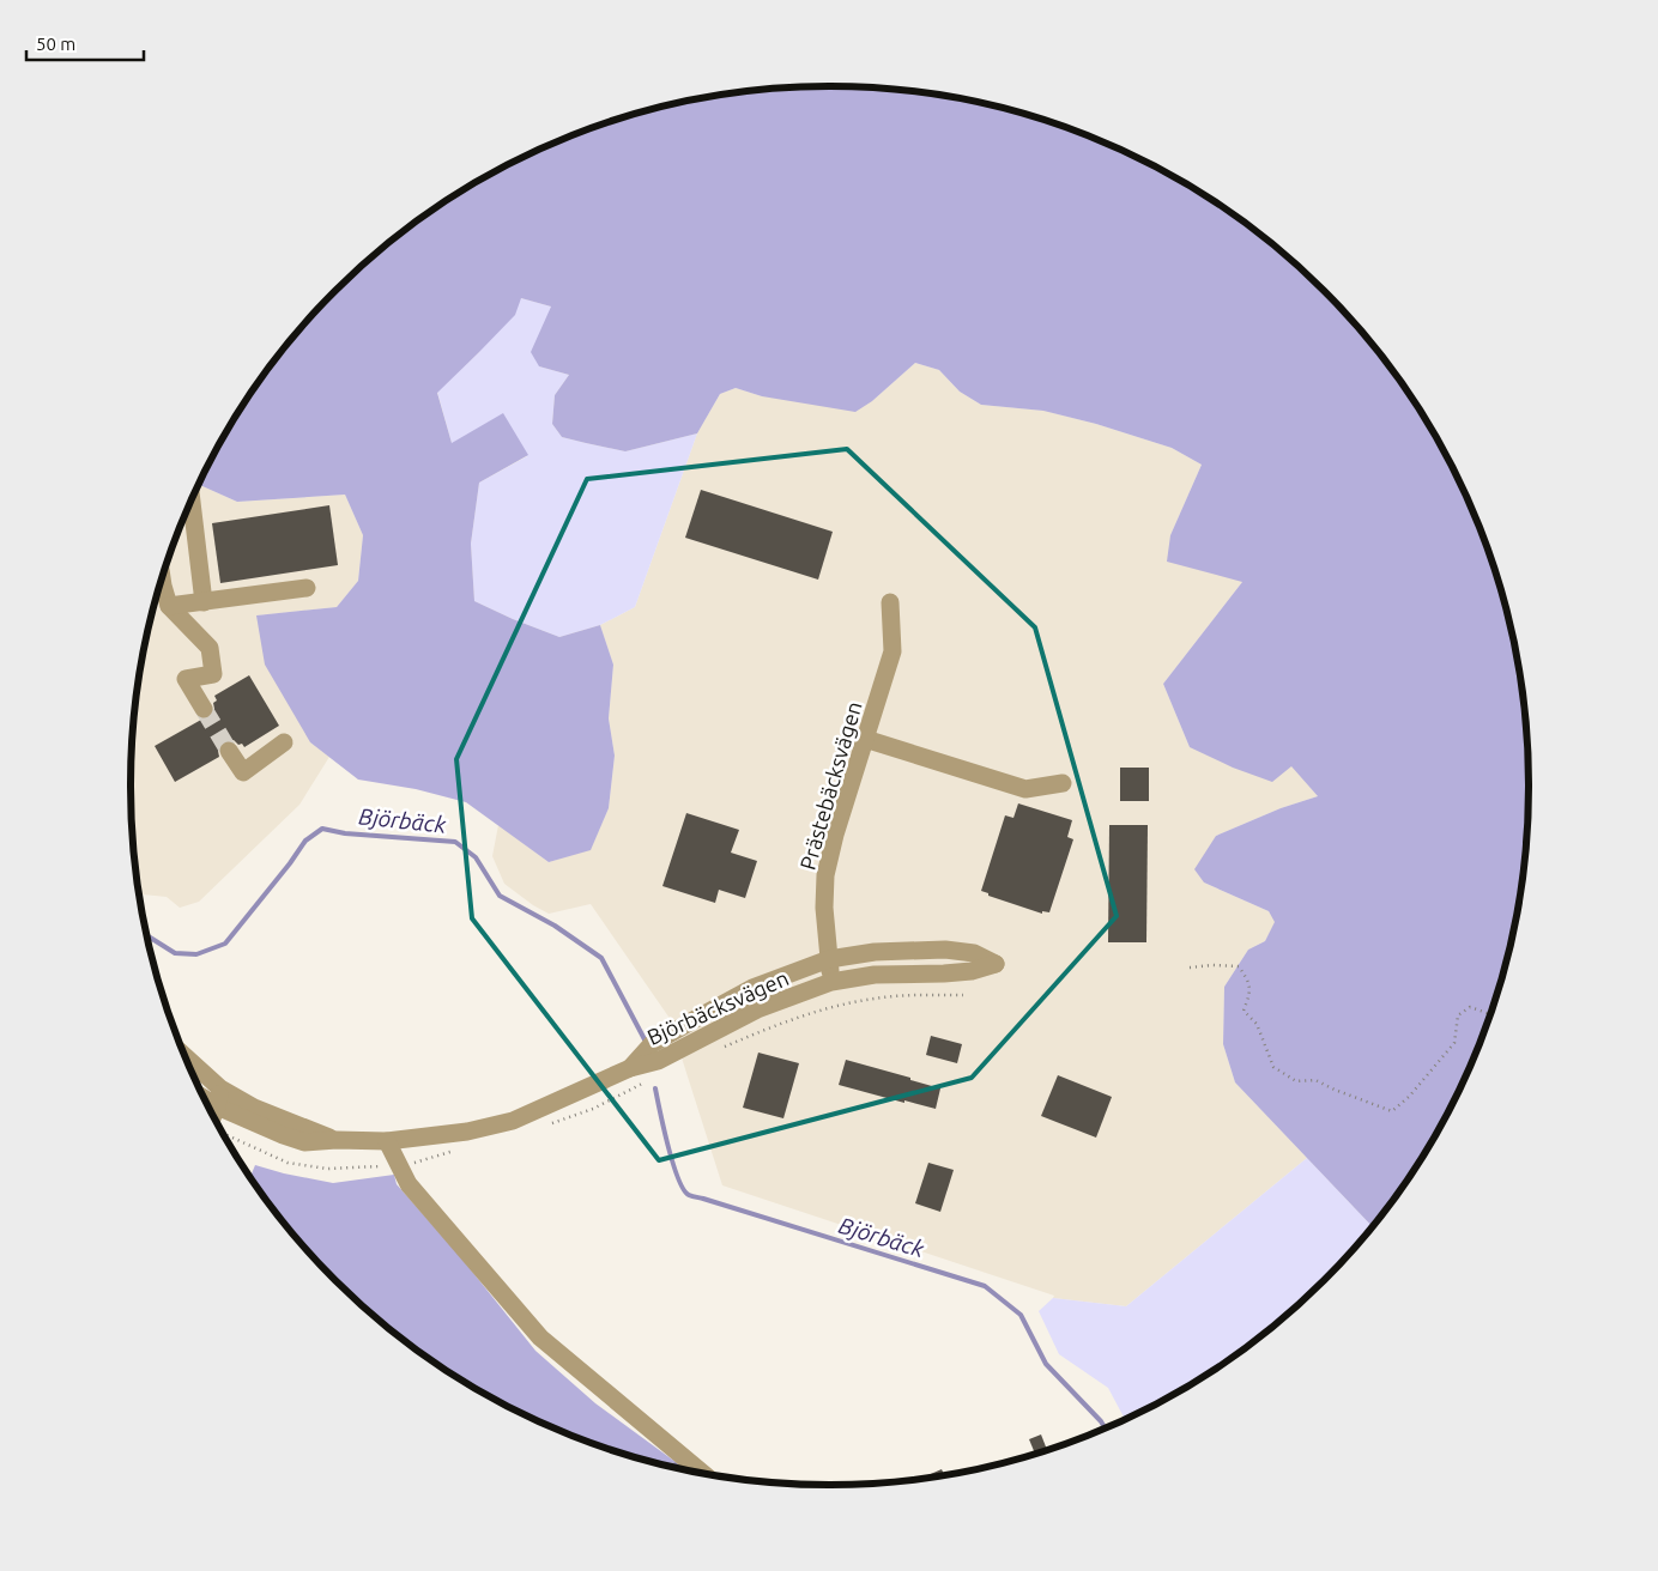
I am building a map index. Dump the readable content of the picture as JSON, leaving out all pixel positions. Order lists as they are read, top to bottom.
{
  "streets": {
    "street": ["Prästebäcksvägen", "Björbäcksvägen"]
  },
  "crossings": [
    ["Prästebäcksvägen", "Björbäcksvägen"]
  ],
  "water": ["Björbäck"],
  "scale_bar": "50 m"
}
